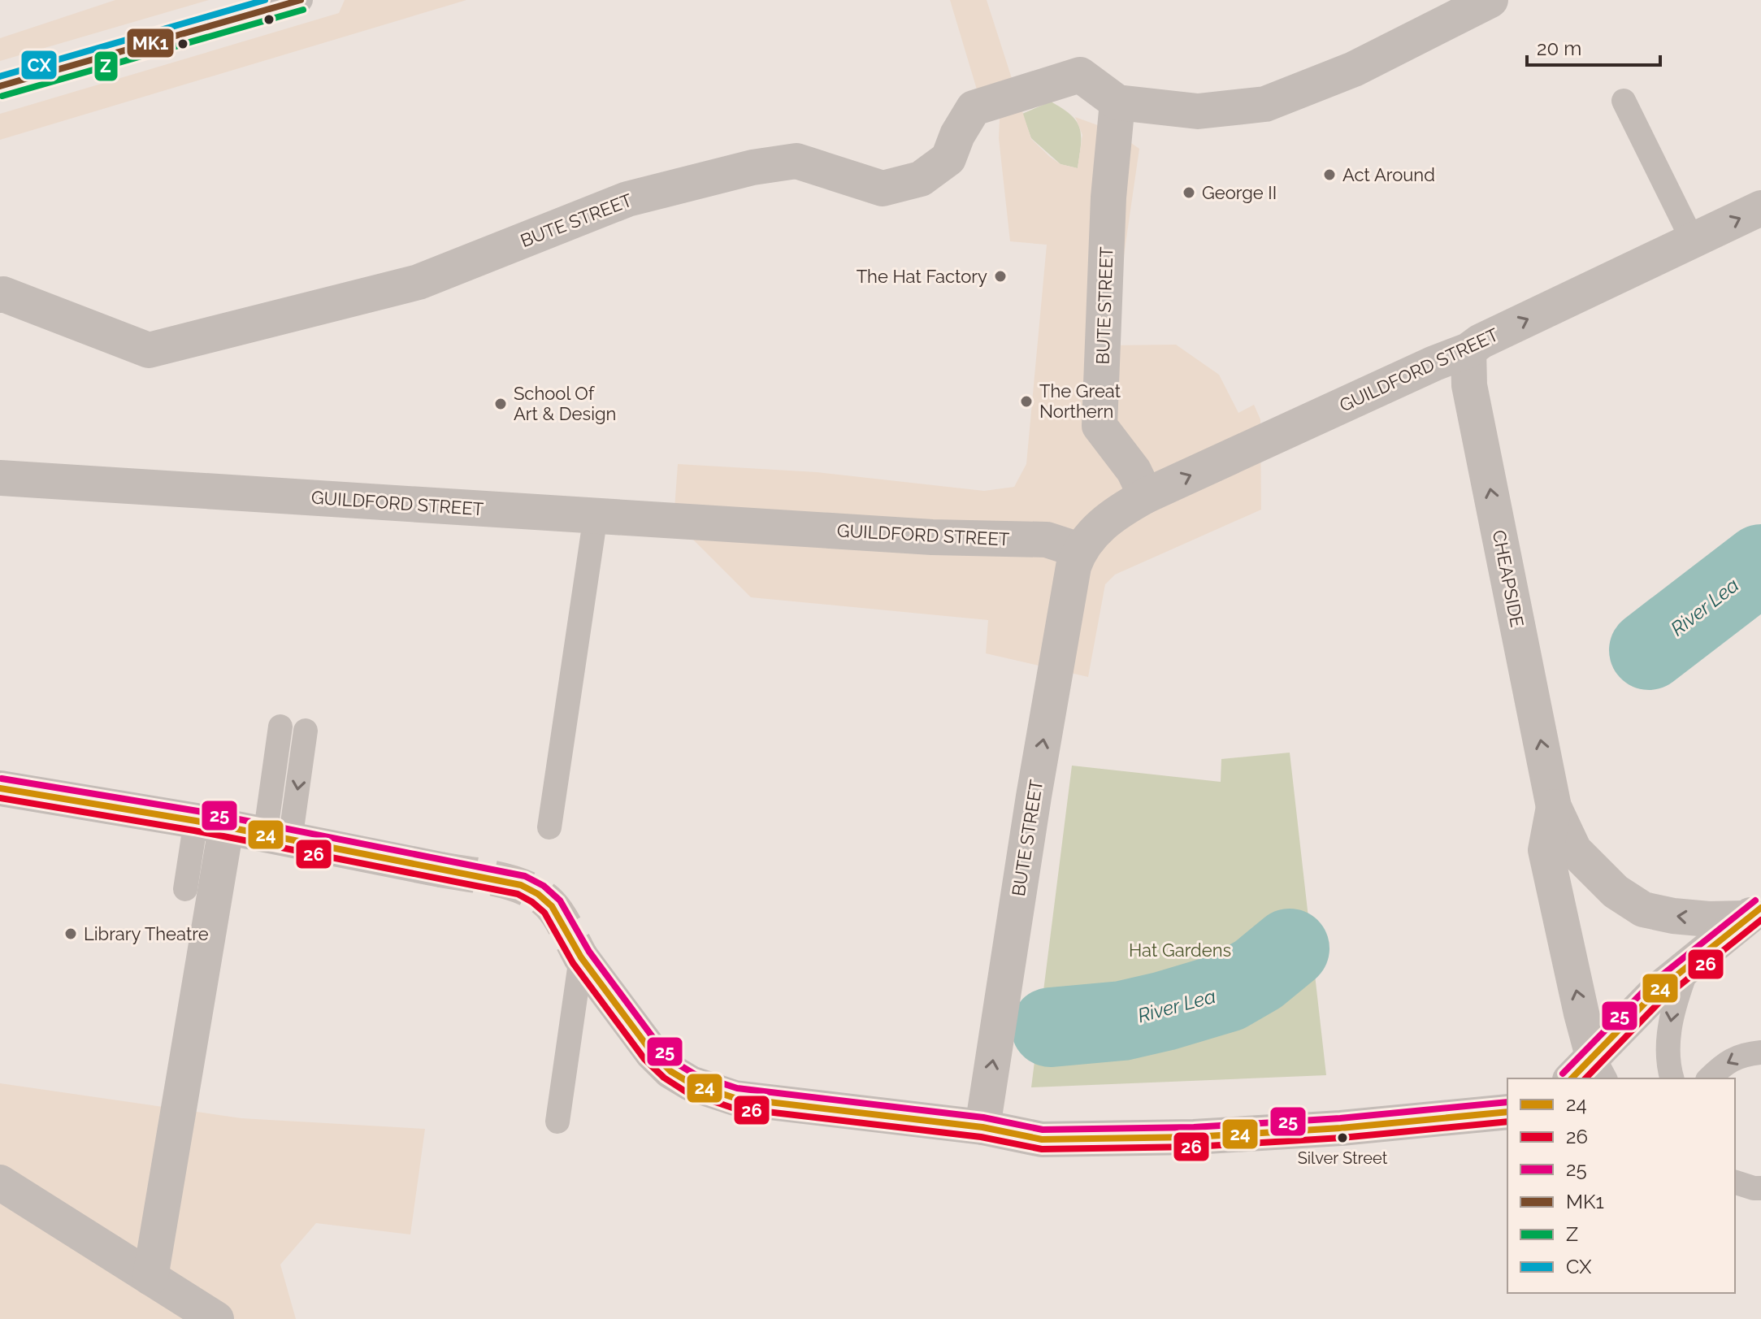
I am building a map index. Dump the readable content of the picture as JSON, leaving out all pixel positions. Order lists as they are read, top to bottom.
{
  "streets": {
    "street": ["BUTE STREET", "GUILDFORD STREET", "CHEAPSIDE"]
  },
  "crossings": [
    ["BUTE STREET", "GUILDFORD STREET"],
    ["GUILDFORD STREET", "CHEAPSIDE"]
  ],
  "one_way": ["CHEAPSIDE"],
  "water": ["River Lea"],
  "parks": ["Hat Gardens"],
  "places": [
    "Act Around",
    "George II",
    "The Hat Factory",
    "The Great Northern",
    "School Of Art & Design",
    "Library Theatre",
    "Silver Street"
  ],
  "lines": [
    "transit line MK1",
    "transit line CX",
    "transit line Z",
    "transit line 25",
    "transit line 24",
    "transit line 26"
  ],
  "legend": [
    "24",
    "26",
    "25",
    "MK1",
    "Z",
    "CX"
  ],
  "scale_bar": "20 m"
}
